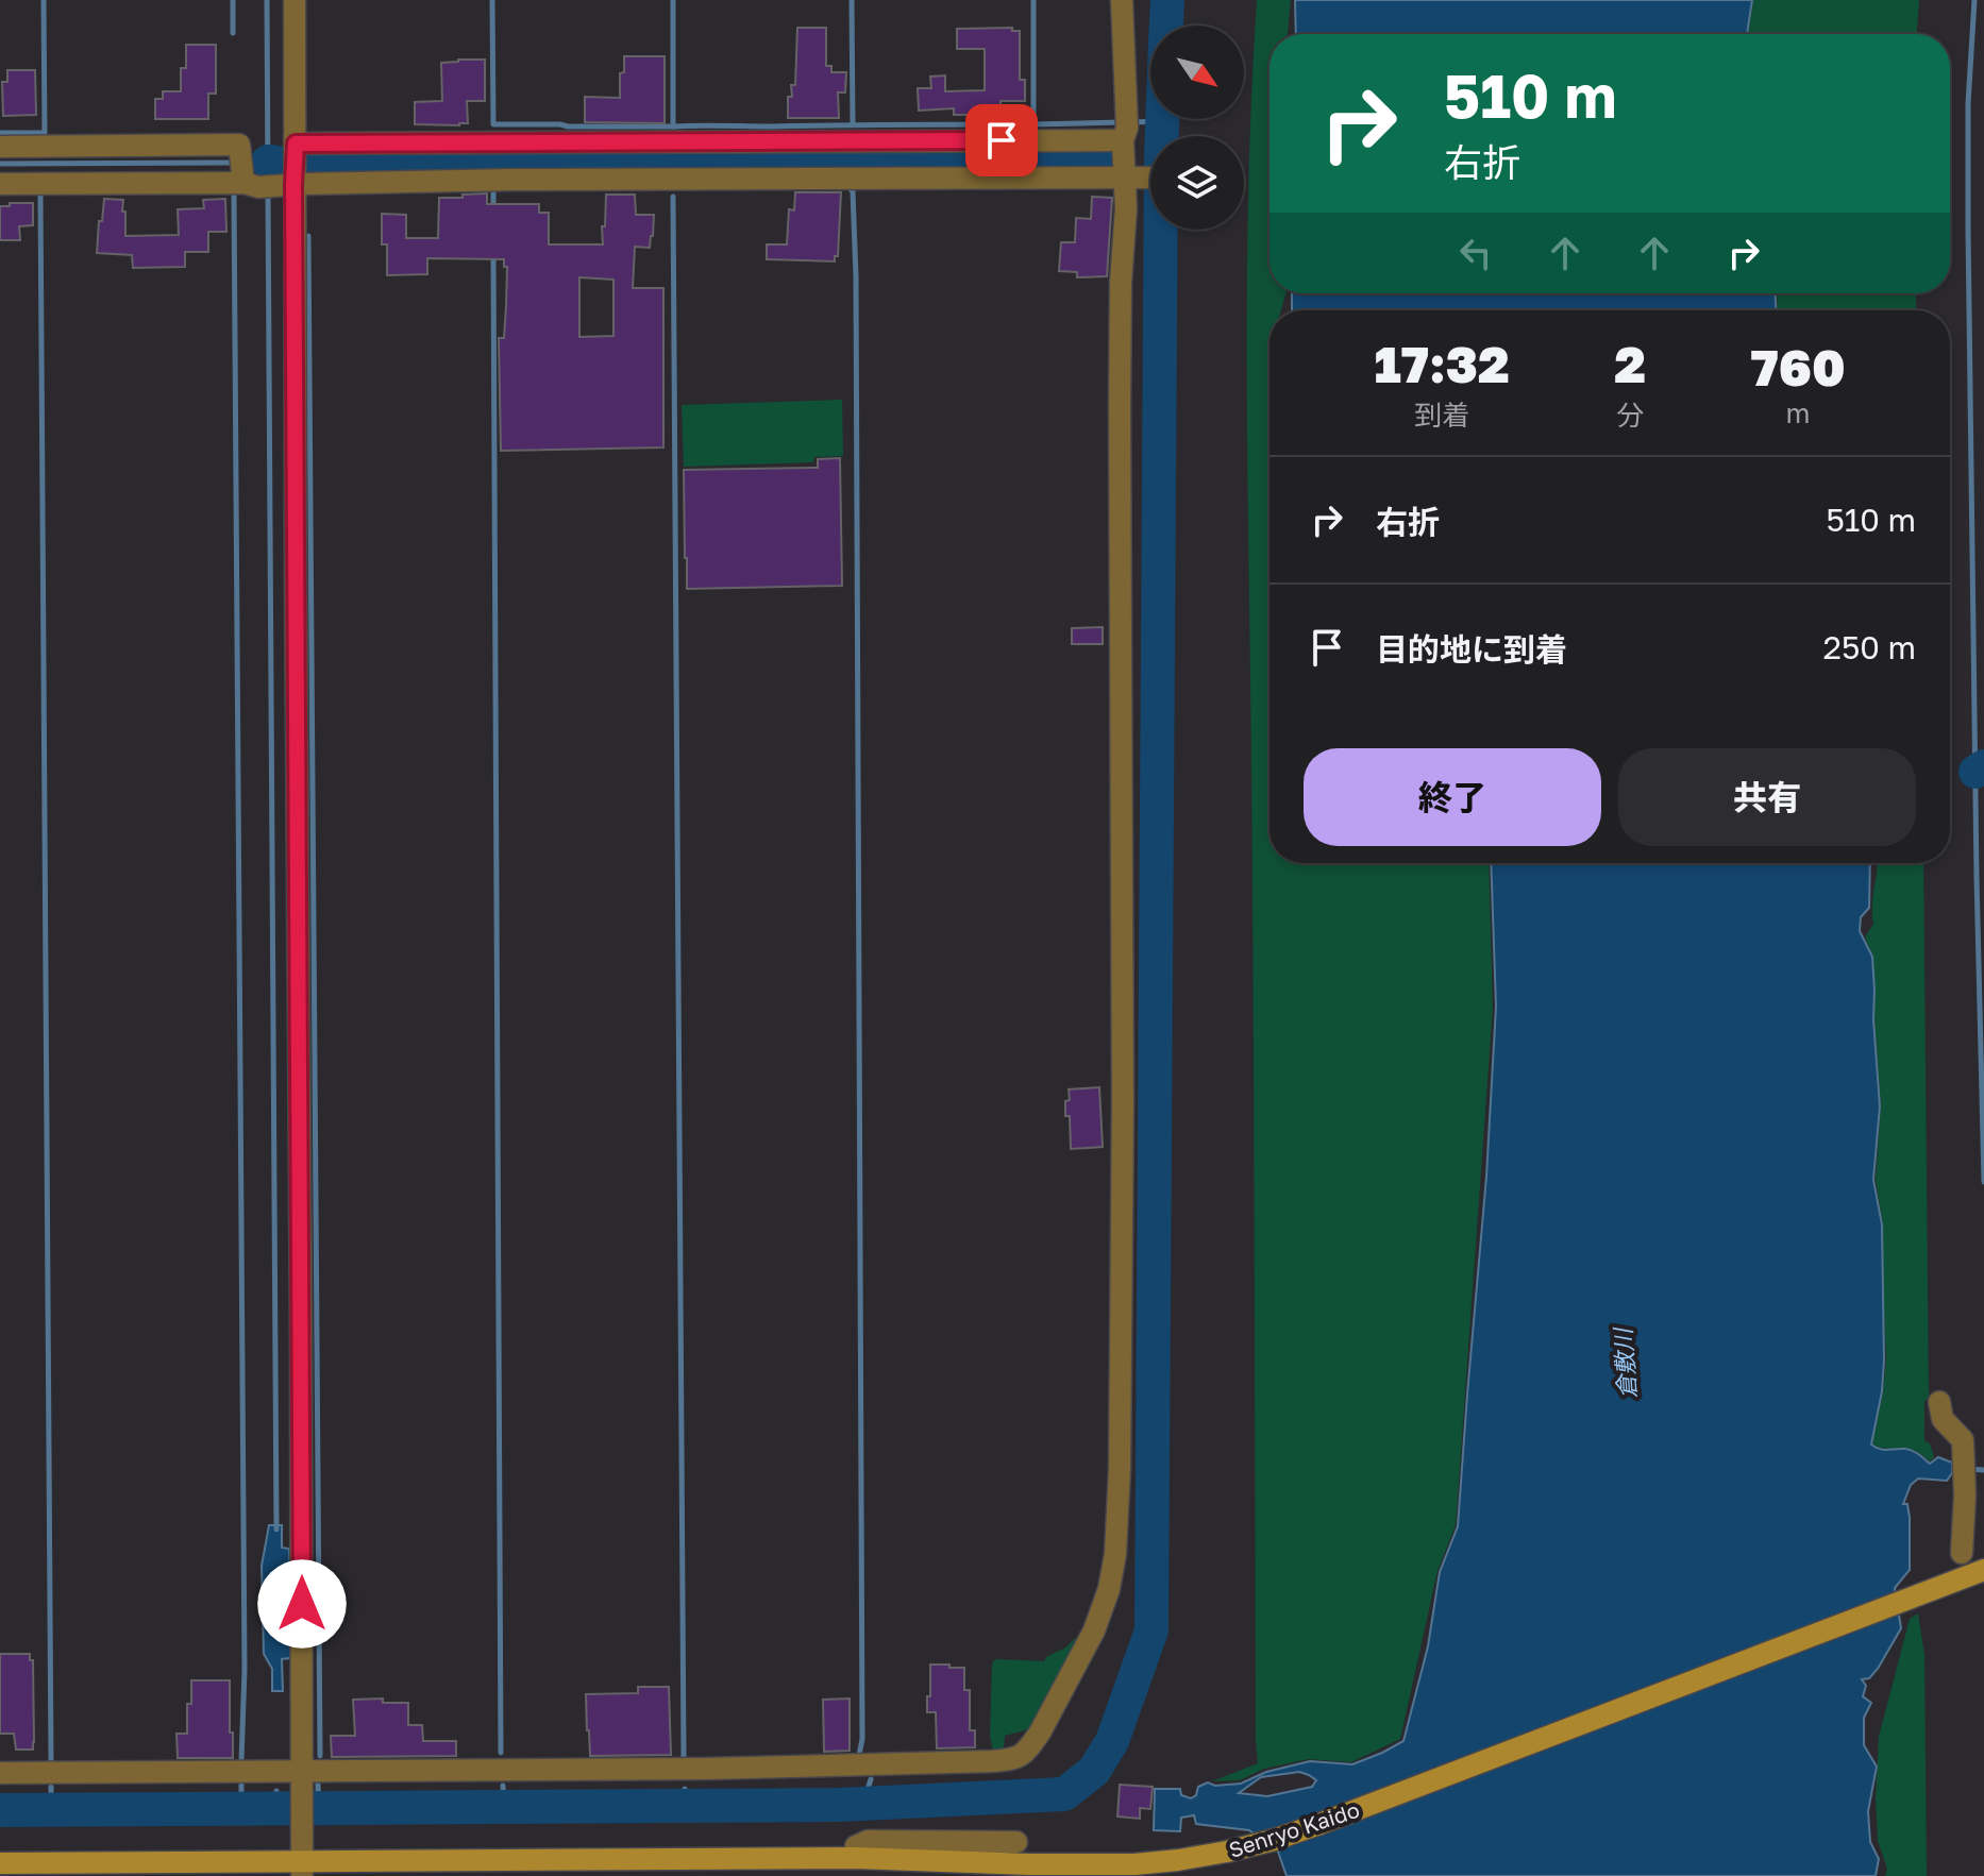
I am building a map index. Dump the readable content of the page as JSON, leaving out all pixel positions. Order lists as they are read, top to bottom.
{
  "streets": {
    "street": ["Senryo Kaido"]
  },
  "water": ["倉敷川"],
  "north": "bottom right",
  "page": {
    "turn": ["510 m", "右折"],
    "eta": [
      "17:32",
      "到着",
      "2",
      "分",
      "760",
      "m"
    ],
    "list": [
      {
        "name": "右折",
        "value": "510 m"
      },
      {
        "name": "目的地に到着",
        "value": "250 m"
      }
    ],
    "buttons": ["終了", "共有"]
  }
}
